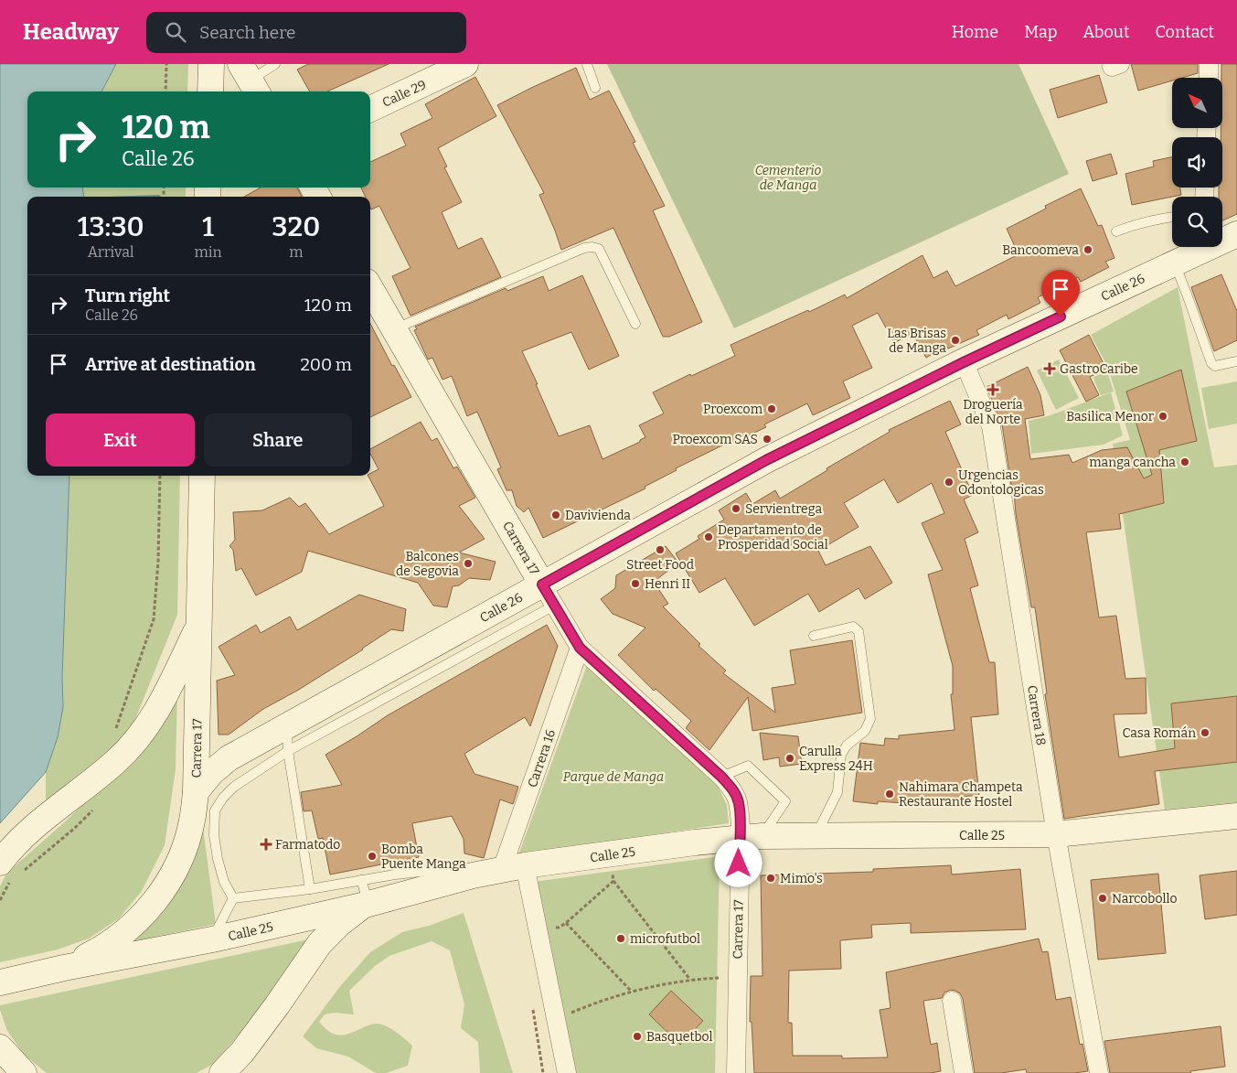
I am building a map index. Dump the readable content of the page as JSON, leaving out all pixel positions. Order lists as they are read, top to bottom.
{
  "streets": {
    "main road": [
      "Calle 29",
      "Calle 26",
      "Carrera 17",
      "Calle 25"
    ],
    "street": ["Carrera 18", "Carrera 16"]
  },
  "crossings": [
    ["Calle 26", "Carrera 17"],
    ["Calle 26", "Carrera 18"],
    ["Carrera 17", "Carrera 16"],
    ["Carrera 17", "Calle 25"],
    ["Carrera 18", "Calle 25"],
    ["Carrera 16", "Calle 25"]
  ],
  "parks": ["Cementerio de Manga", "Parque de Manga"],
  "places": {
    "other": [
      "Bancoomeva",
      "Las Brisas de Manga",
      "Proexcom",
      "Basilica Menor",
      "Proexcom SAS",
      "manga cancha",
      "Urgencias Odontologicas",
      "Servientrega",
      "Davivienda",
      "Departamento de Prosperidad Social",
      "Street Food",
      "Balcones de Segovia",
      "Henri II",
      "Casa Román",
      "Carulla Express 24H",
      "Nahimara Champeta Restaurante Hostel",
      "Bomba Puente Manga",
      "Mimo's",
      "Narcobollo",
      "microfutbol",
      "Basquetbol"
    ],
    "health": ["GastroCaribe", "Droguería del Norte", "Farmatodo"]
  },
  "north": "top left",
  "page": {
    "header": "Headway",
    "search": "Search here",
    "nav": [
      "Home",
      "Map",
      "About",
      "Contact"
    ],
    "turn": ["120 m", "Calle 26"],
    "eta": [
      "13:30",
      "Arrival",
      "1",
      "min",
      "320",
      "m"
    ],
    "list": [
      {
        "name": "Turn right",
        "note": "Calle 26",
        "value": "120 m"
      },
      {
        "name": "Arrive at destination",
        "value": "200 m"
      }
    ],
    "buttons": ["Exit", "Share"]
  }
}
